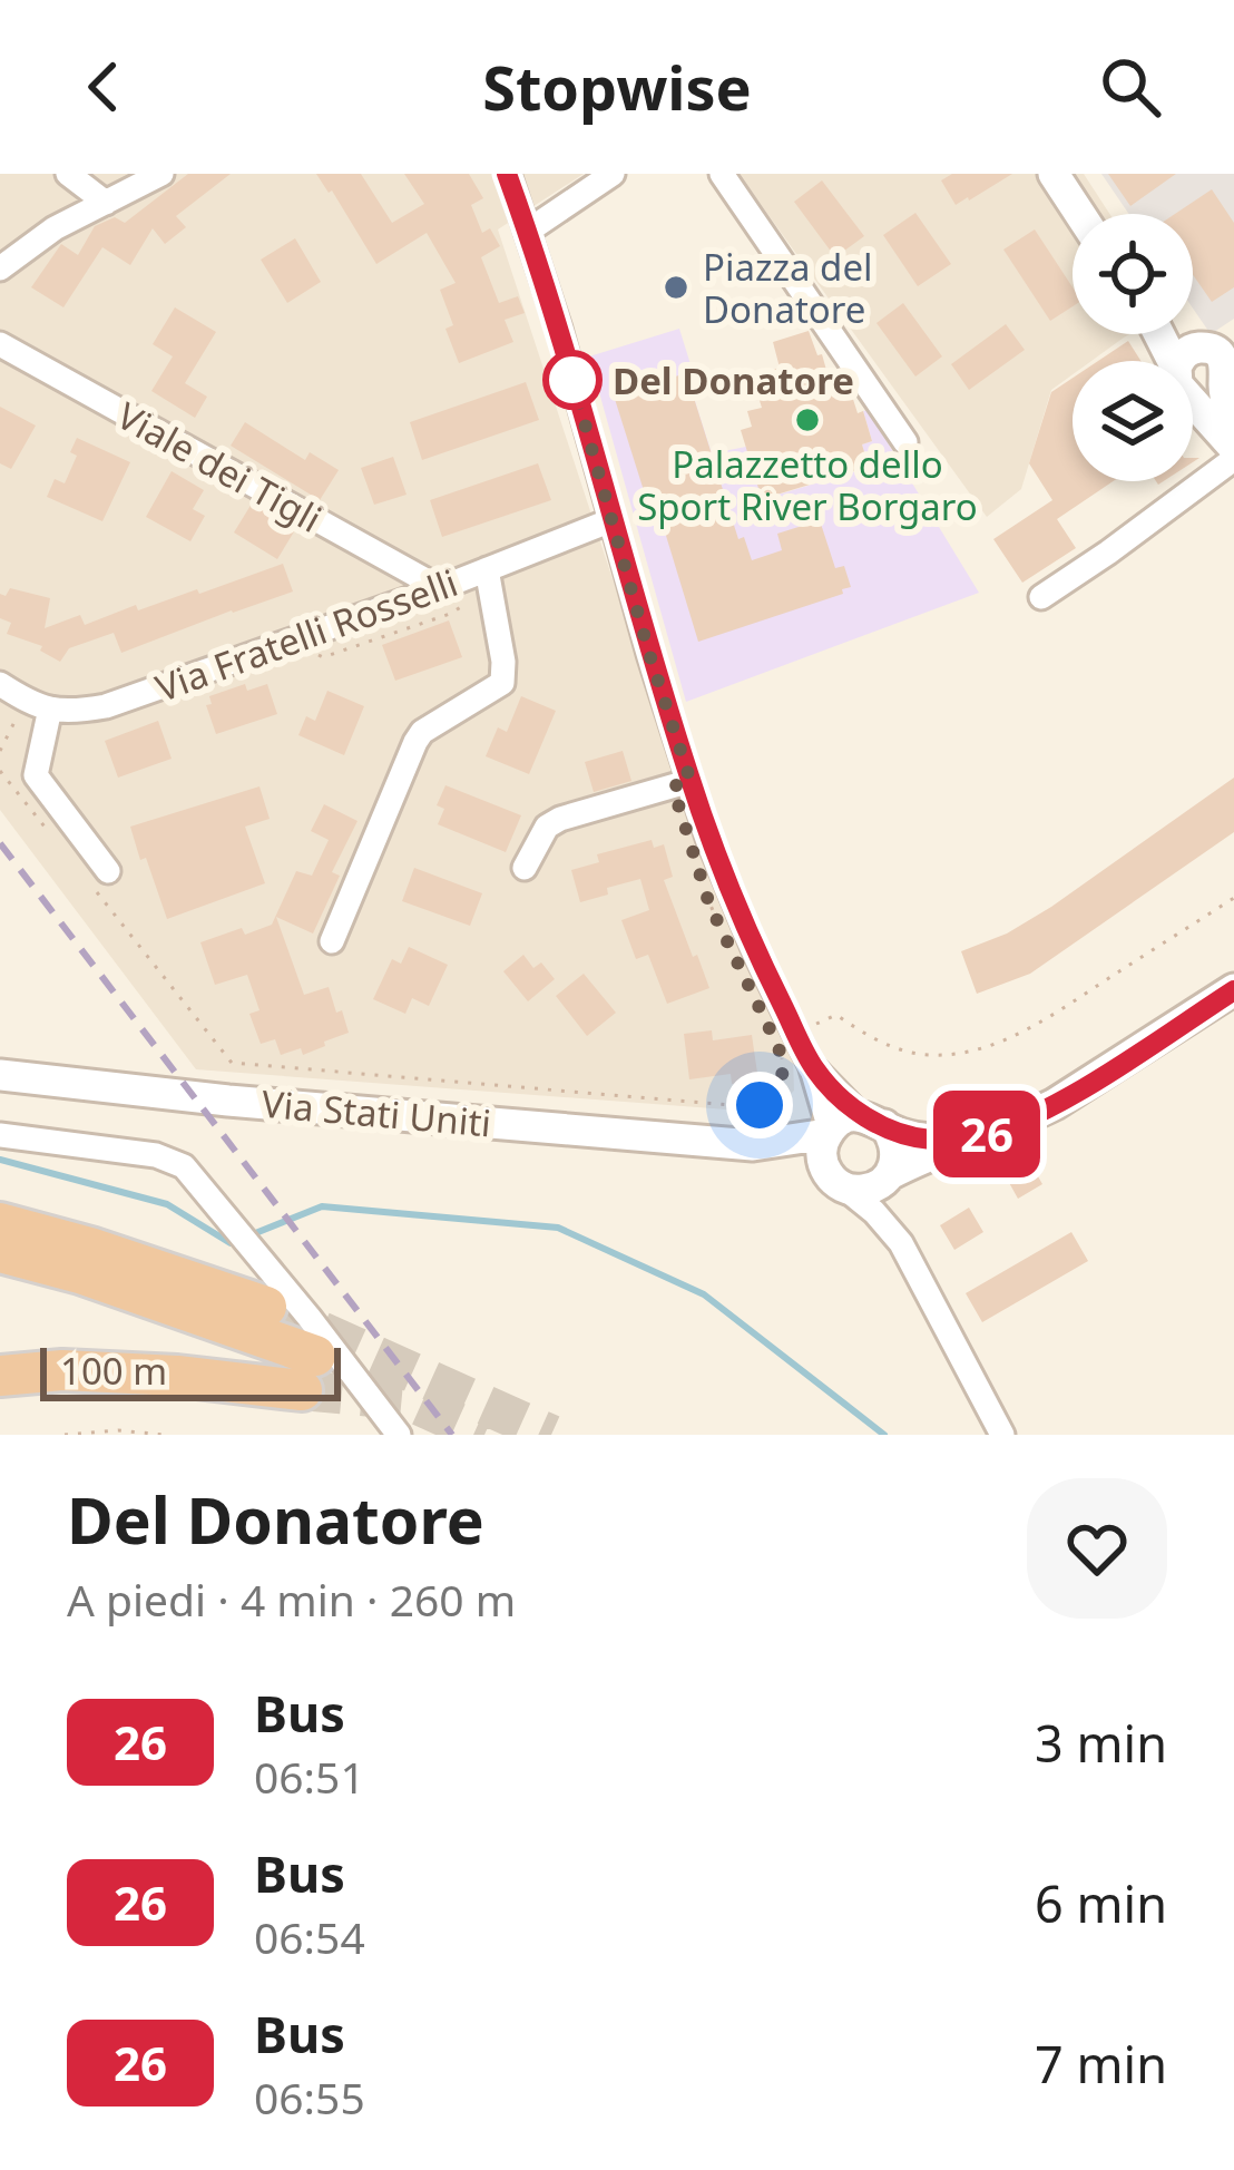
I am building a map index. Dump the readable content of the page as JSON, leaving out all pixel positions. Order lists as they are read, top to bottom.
{
  "streets": {
    "street": ["Viale dei Tigli", "Via Fratelli Rosselli", "Via Stati Uniti"]
  },
  "crossings": [
    ["Viale dei Tigli", "Via Fratelli Rosselli"]
  ],
  "places": ["Piazza del Donatore", "Del Donatore", "Palazzetto dello Sport River Borgaro"],
  "lines": ["bus line 26"],
  "scale_bar": "100 m",
  "page": {
    "header": "Stopwise",
    "on_map": "26",
    "scale": "100 m",
    "heading": ["Del Donatore", "A piedi · 4 min · 260 m"],
    "list": [
      {
        "mark": "26",
        "name": "Bus",
        "note": "06:51",
        "value": "3 min"
      },
      {
        "mark": "26",
        "name": "Bus",
        "note": "06:54",
        "value": "6 min"
      },
      {
        "mark": "26",
        "name": "Bus",
        "note": "06:55",
        "value": "7 min"
      }
    ]
  }
}
